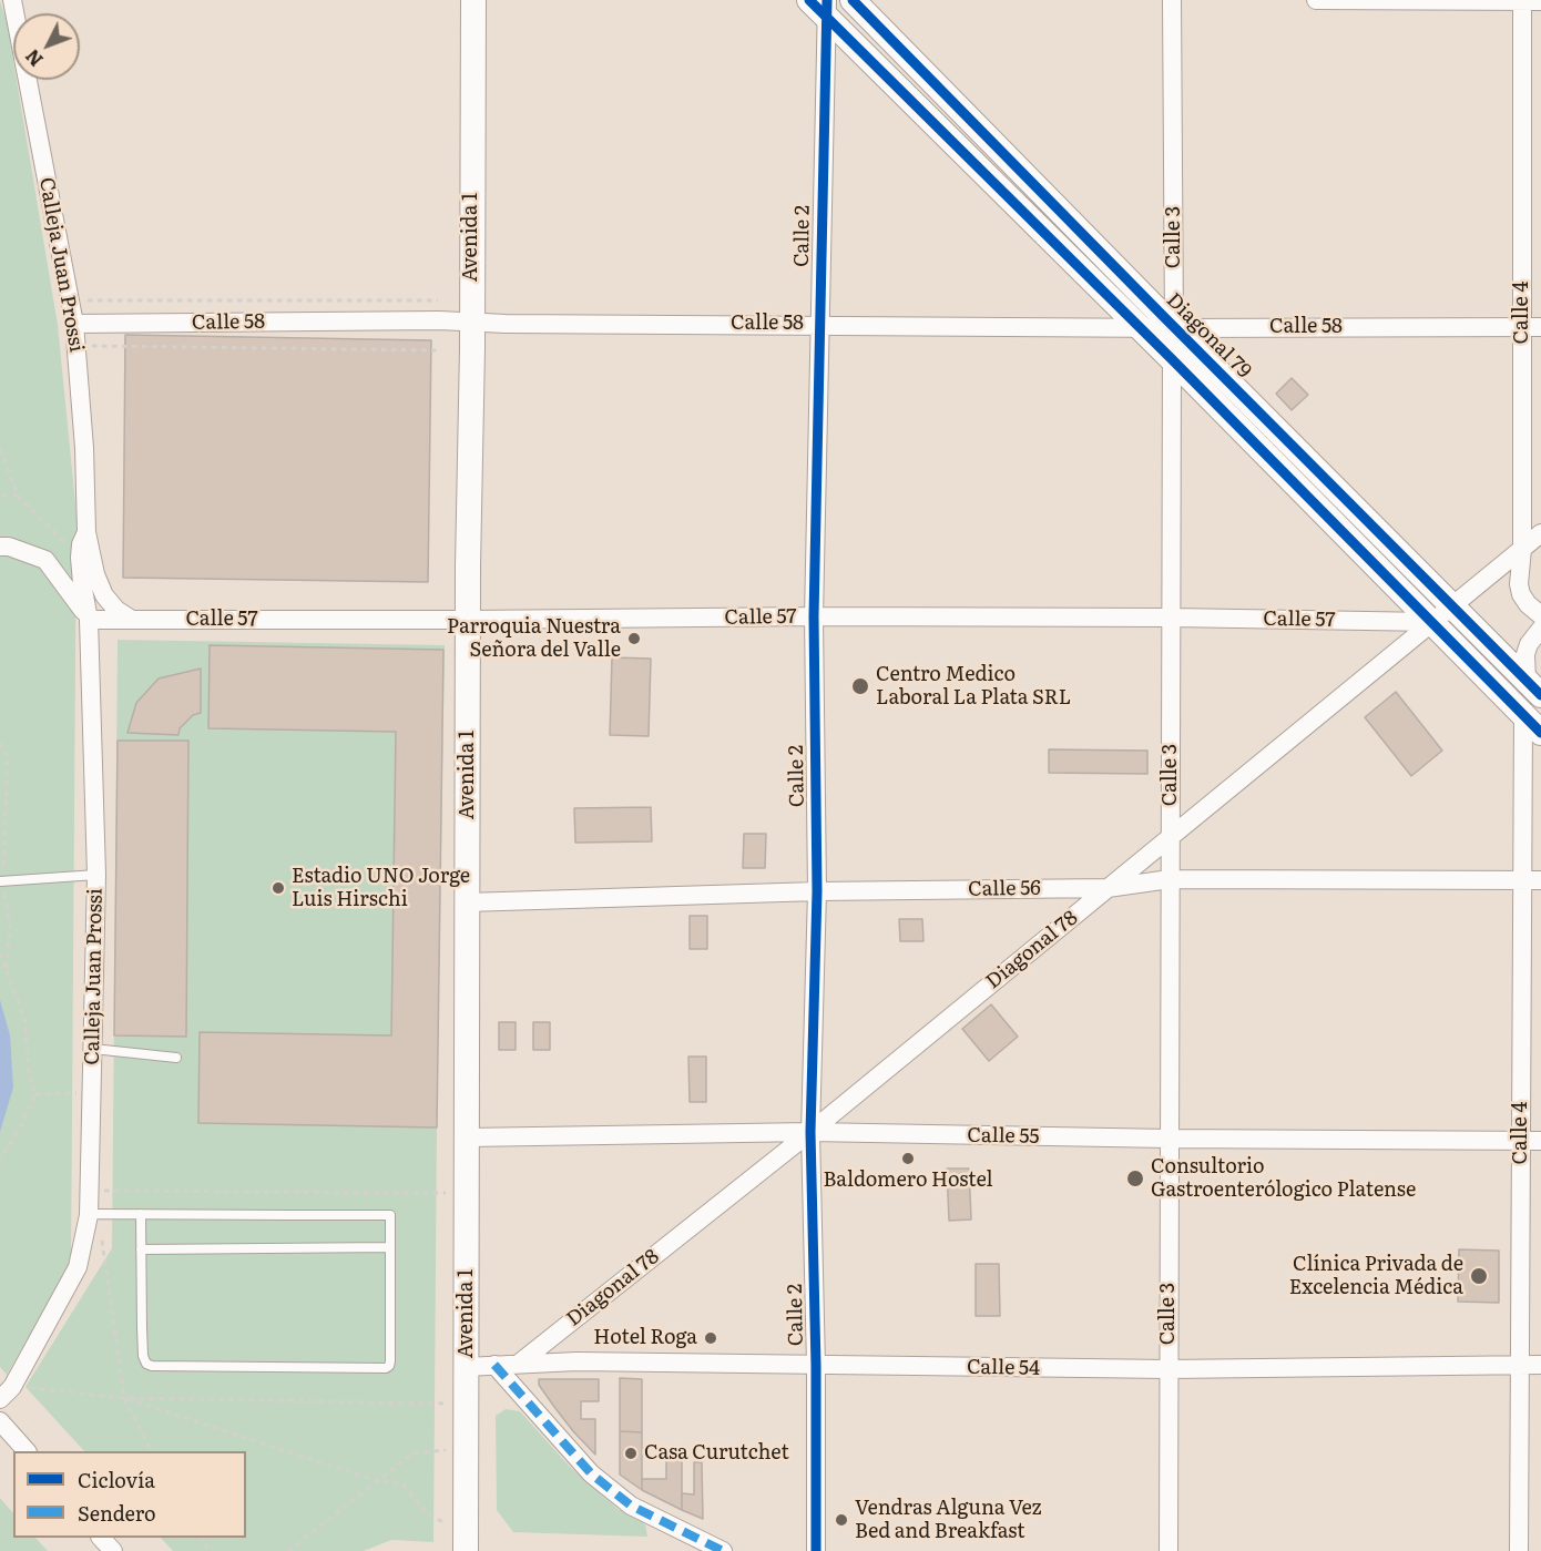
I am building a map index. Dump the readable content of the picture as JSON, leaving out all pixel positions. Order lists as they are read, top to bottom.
{
  "streets": {
    "main road": ["Avenida 1", "Diagonal 79"],
    "street": [
      "Calle 2",
      "Calle 3",
      "Calleja Juan Prossi",
      "Calle 4",
      "Calle 58",
      "Calle 57",
      "Calle 56",
      "Diagonal 78",
      "Calle 55",
      "Calle 54"
    ]
  },
  "crossings": [
    ["Calle 2", "Calle 58"],
    ["Calle 2", "Calle 57"],
    ["Calle 2", "Calle 56"],
    ["Calle 2", "Diagonal 78"],
    ["Calle 2", "Calle 55"],
    ["Calle 2", "Calle 54"],
    ["Avenida 1", "Calle 58"],
    ["Avenida 1", "Calle 57"],
    ["Avenida 1", "Calle 56"],
    ["Avenida 1", "Calle 55"],
    ["Avenida 1", "Calle 54"],
    ["Calle 3", "Calle 58"],
    ["Calle 3", "Diagonal 79"],
    ["Calle 3", "Calle 57"],
    ["Calle 3", "Calle 56"],
    ["Calle 3", "Diagonal 78"],
    ["Calle 3", "Calle 55"],
    ["Calle 3", "Calle 54"],
    ["Calleja Juan Prossi", "Calle 58"],
    ["Calleja Juan Prossi", "Calle 57"],
    ["Calle 4", "Calle 58"],
    ["Calle 4", "Calle 56"],
    ["Calle 4", "Diagonal 78"],
    ["Calle 4", "Calle 55"],
    ["Calle 4", "Calle 54"],
    ["Calle 58", "Diagonal 79"],
    ["Diagonal 79", "Diagonal 78"],
    ["Calle 57", "Diagonal 78"],
    ["Calle 56", "Diagonal 78"],
    ["Diagonal 78", "Calle 55"],
    ["Diagonal 78", "Calle 54"]
  ],
  "places": [
    "Parroquia Nuestra Señora del Valle",
    "Centro Medico Laboral La Plata SRL",
    "Estadio UNO Jorge Luis Hirschi",
    "Baldomero Hostel",
    "Consultorio Gastroenterólogico Platense",
    "Clínica Privada de Excelencia Médica",
    "Hotel Roga",
    "Casa Curutchet",
    "Vendras Alguna Vez Bed and Breakfast"
  ],
  "legend": ["Ciclovía", "Sendero"],
  "north": "bottom left"
}
